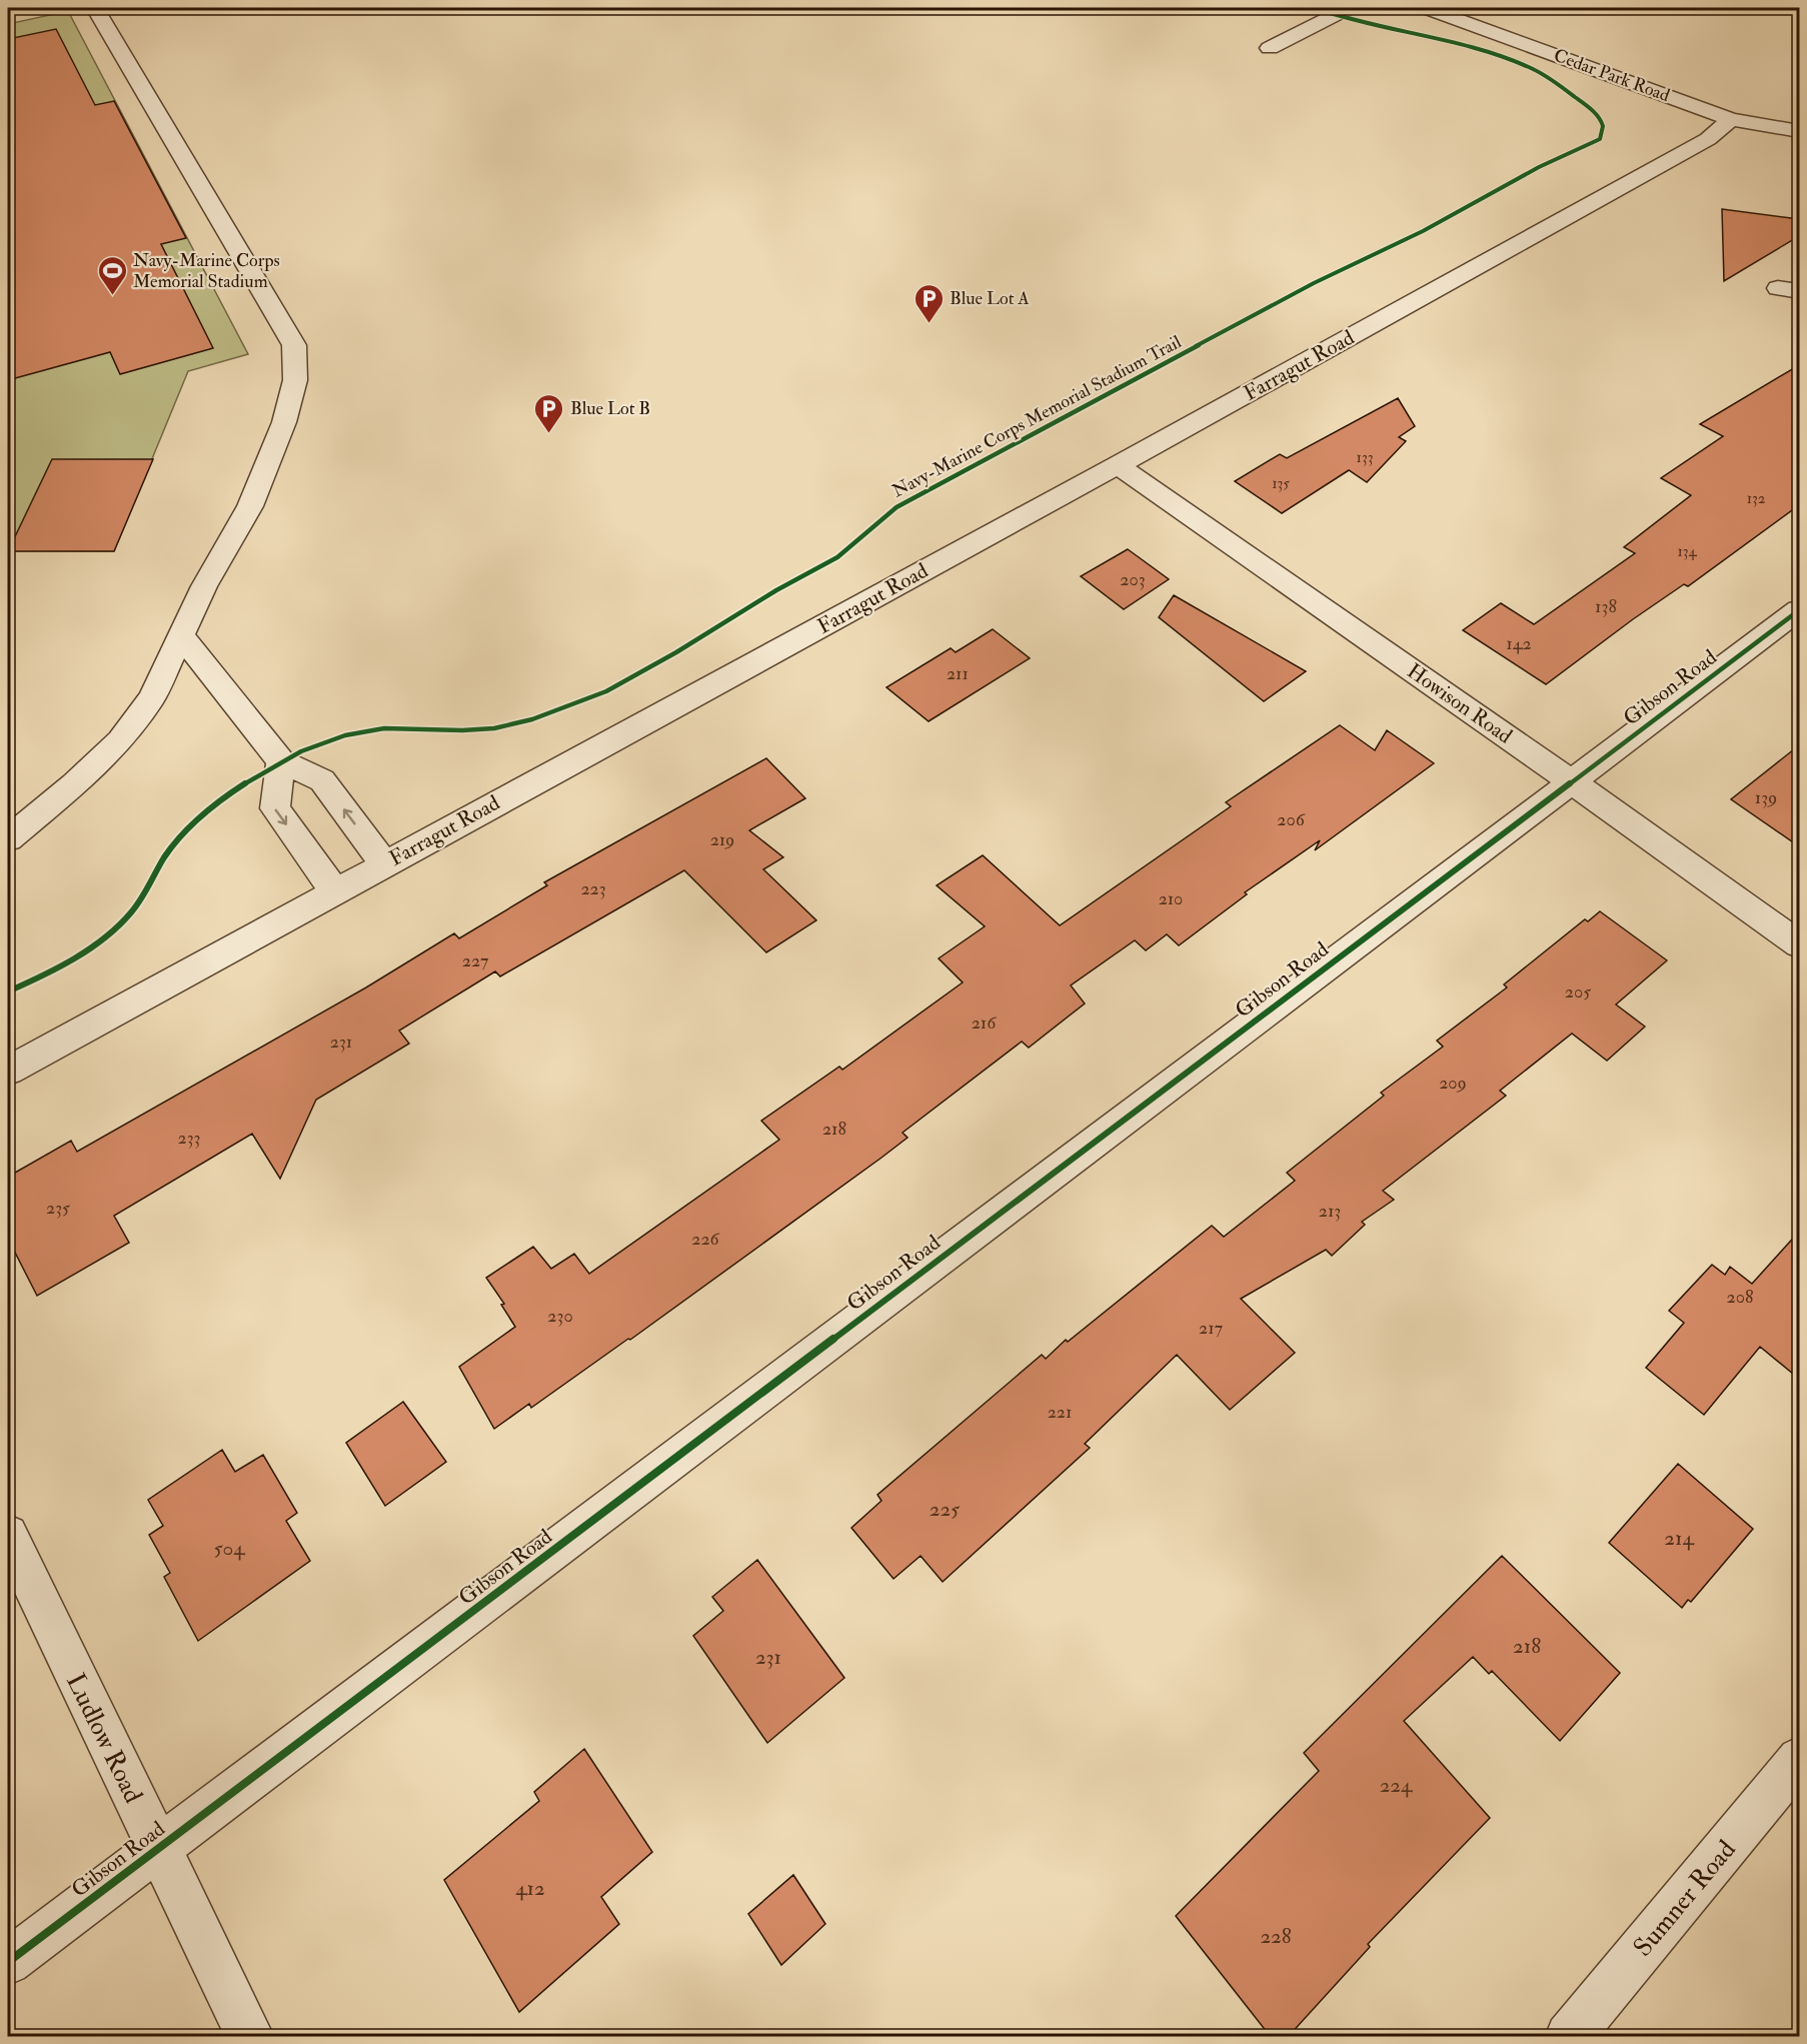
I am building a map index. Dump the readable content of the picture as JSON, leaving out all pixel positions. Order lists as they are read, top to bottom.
{
  "streets": {
    "street": [
      "Cedar Park Road",
      "Farragut Road",
      "Gibson Road",
      "Howison Road",
      "Ludlow Road",
      "Sumner Road"
    ],
    "cycle path": ["Navy-Marine Corps Memorial Stadium Trail"]
  },
  "crossings": [
    ["Cedar Park Road", "Farragut Road"],
    ["Farragut Road", "Howison Road"],
    ["Gibson Road", "Howison Road"],
    ["Gibson Road", "Ludlow Road"]
  ],
  "places": {
    "sports": ["Navy-Marine Corps Memorial Stadium"],
    "parking": ["Blue Lot A", "Blue Lot B"]
  },
  "house_numbers": [
    "133",
    "135",
    "132",
    "134",
    "203",
    "138",
    "142",
    "211",
    "139",
    "206",
    "219",
    "223",
    "210",
    "227",
    "205",
    "216",
    "231",
    "209",
    "218",
    "233",
    "235",
    "213",
    "226",
    "208",
    "230",
    "217",
    "221",
    "225",
    "214",
    "504",
    "218",
    "231",
    "224",
    "412",
    "228"
  ]
}
